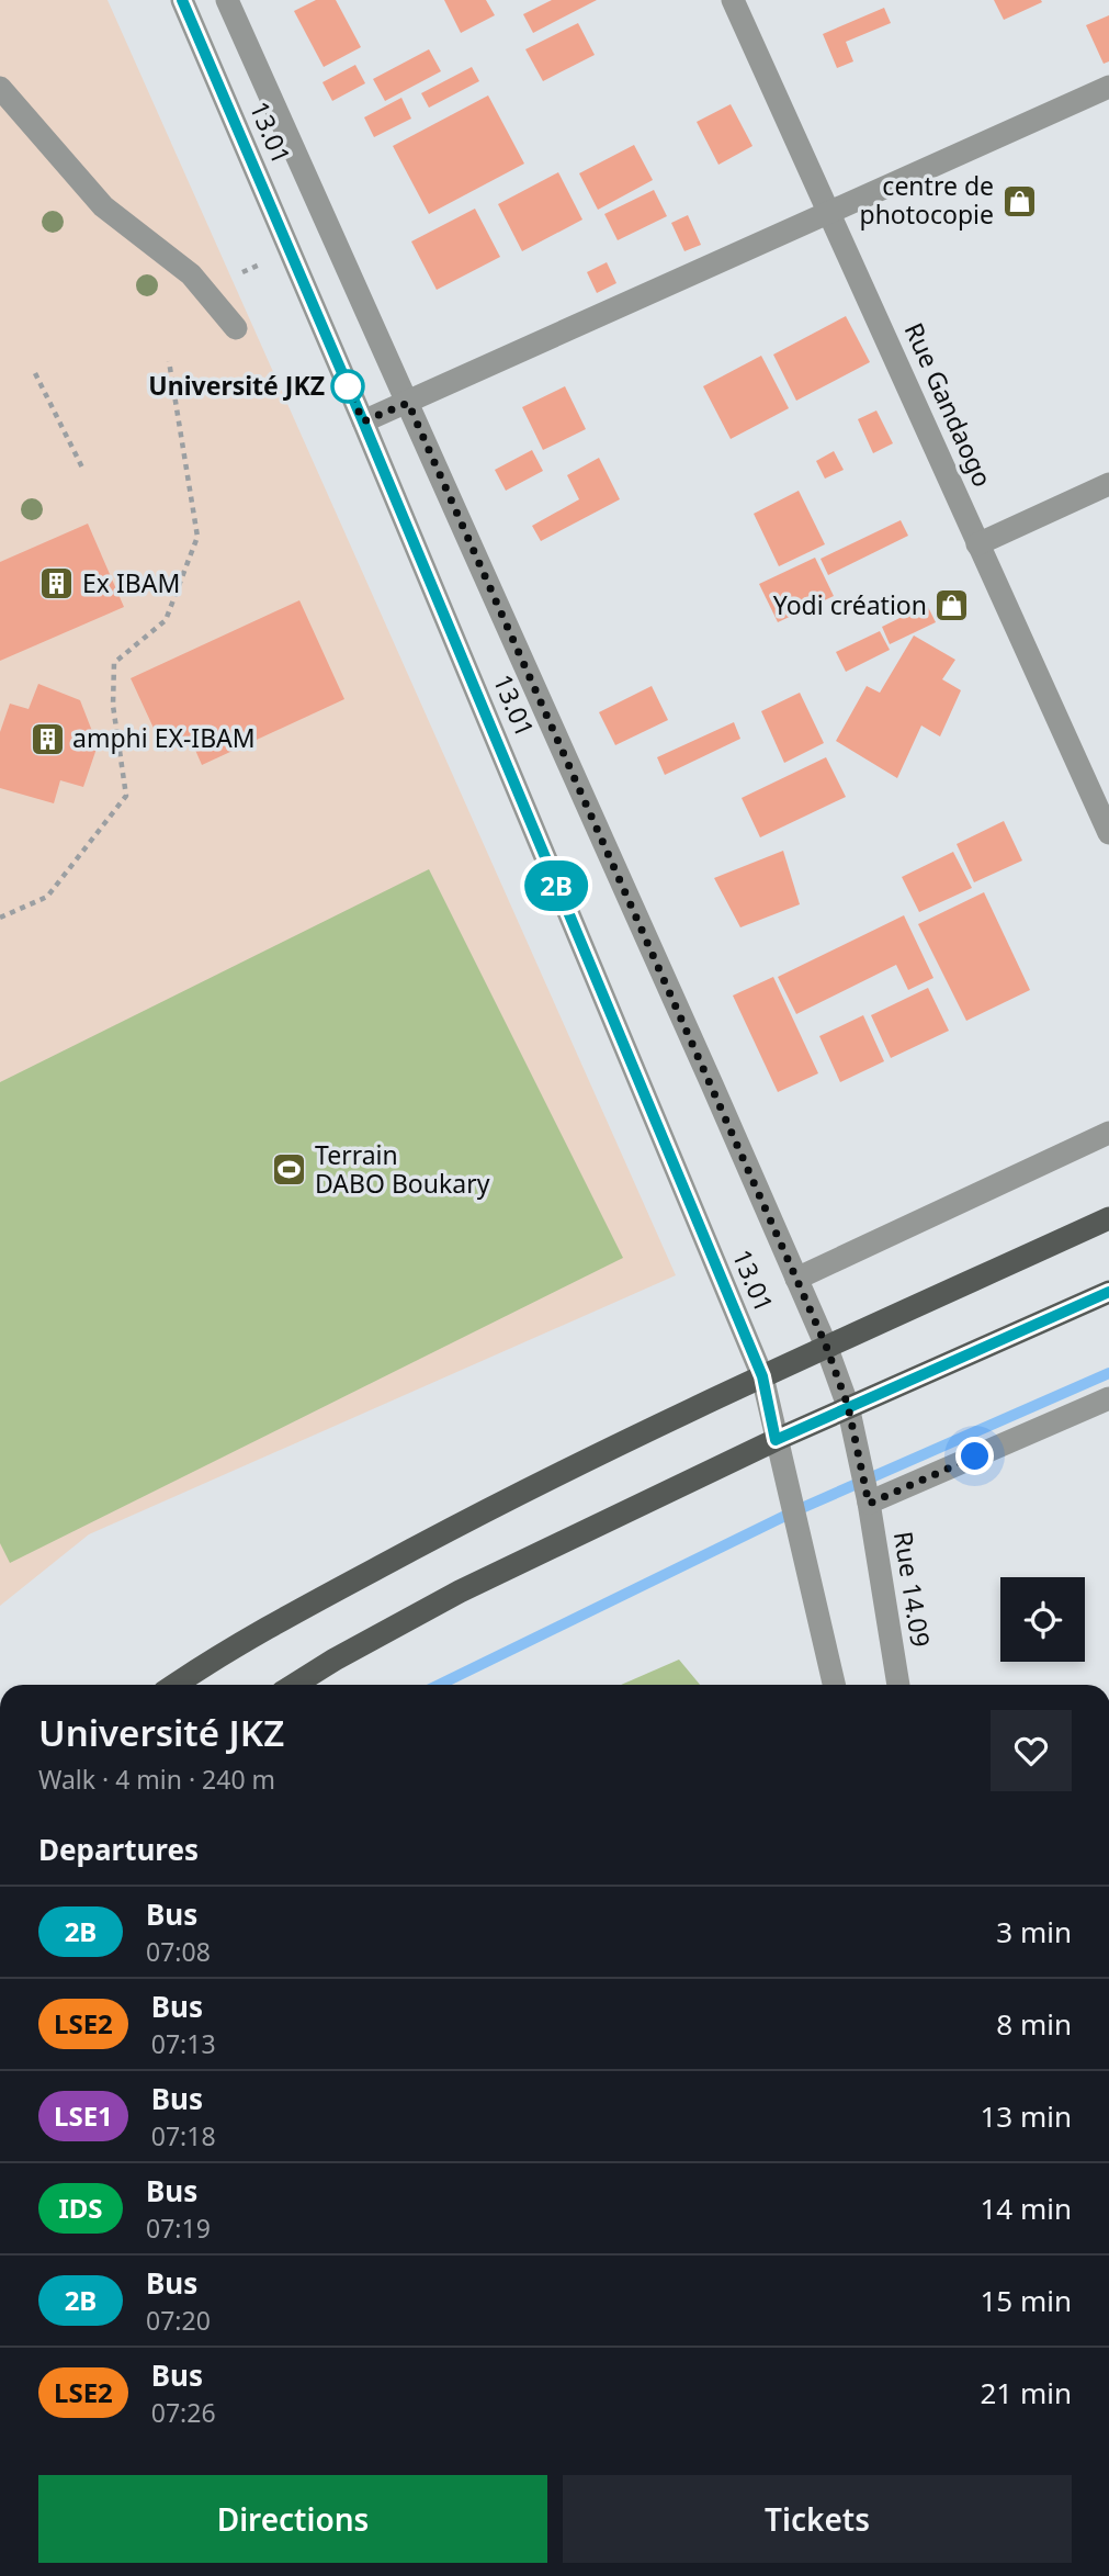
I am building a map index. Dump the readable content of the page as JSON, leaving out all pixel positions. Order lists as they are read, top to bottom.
{
  "streets": {
    "street": ["13.01", "Rue Gandaogo", "Rue 14.09"]
  },
  "crossings": [
    ["13.01", "Rue 14.09"]
  ],
  "places": {
    "shop": ["centre de photocopie", "Yodi création"],
    "other": ["Université JKZ"],
    "building": ["Ex IBAM", "amphi EX-IBAM"],
    "sports": ["Terrain DABO Boukary"]
  },
  "lines": ["bus line 2B"],
  "page": {
    "on_map": "2B",
    "heading": [
      ["Université JKZ", "Walk · 4 min · 240 m"],
      "Departures"
    ],
    "list": [
      {
        "mark": "2B",
        "name": "Bus",
        "note": "07:08",
        "value": "3 min"
      },
      {
        "mark": "LSE2",
        "name": "Bus",
        "note": "07:13",
        "value": "8 min"
      },
      {
        "mark": "LSE1",
        "name": "Bus",
        "note": "07:18",
        "value": "13 min"
      },
      {
        "mark": "IDS",
        "name": "Bus",
        "note": "07:19",
        "value": "14 min"
      },
      {
        "mark": "2B",
        "name": "Bus",
        "note": "07:20",
        "value": "15 min"
      },
      {
        "mark": "LSE2",
        "name": "Bus",
        "note": "07:26",
        "value": "21 min"
      }
    ],
    "buttons": ["Directions", "Tickets"]
  }
}
